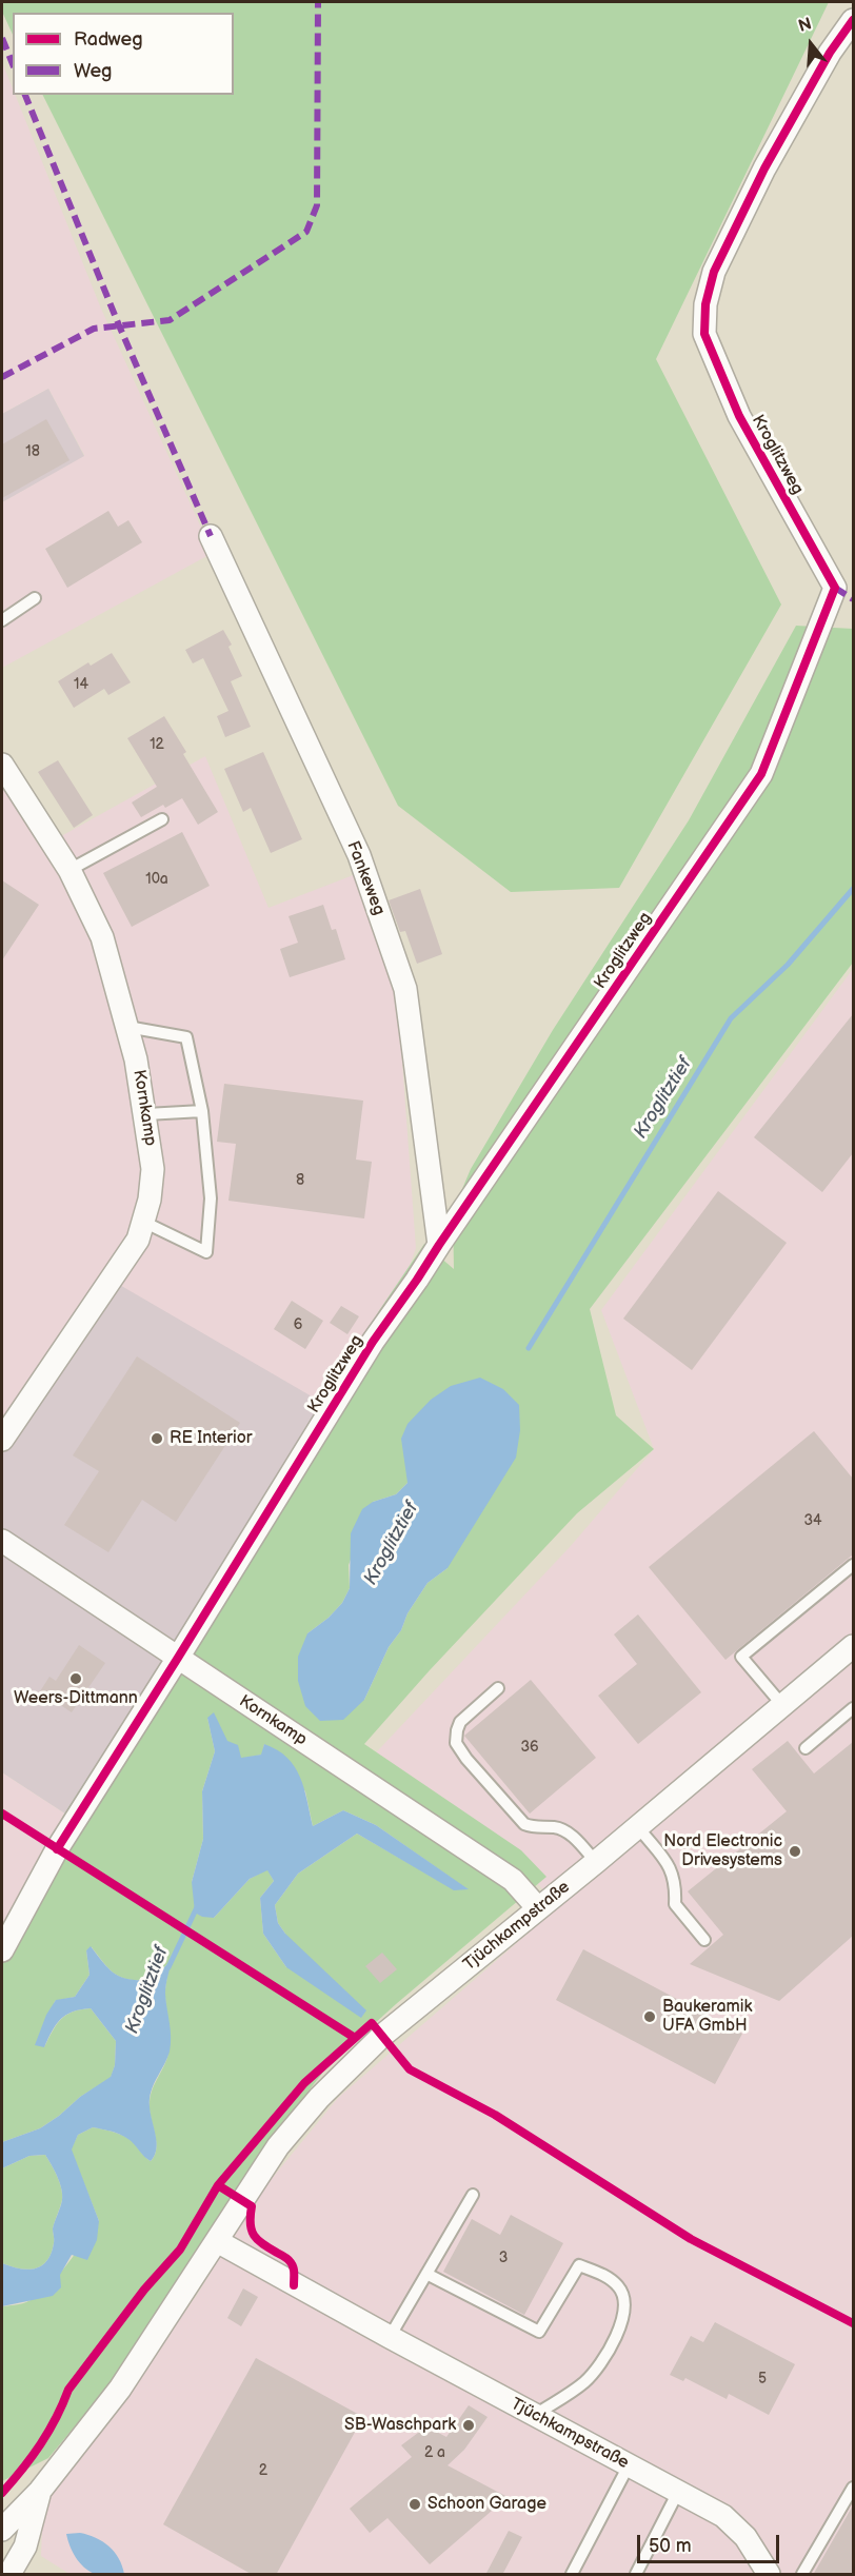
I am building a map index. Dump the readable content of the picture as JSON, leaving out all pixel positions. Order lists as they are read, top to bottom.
{
  "streets": {
    "street": [
      "Kroglitzweg",
      "Fankeweg",
      "Kornkamp",
      "Tjüchkampstraße"
    ]
  },
  "crossings": [
    ["Kroglitzweg", "Fankeweg"],
    ["Kroglitzweg", "Kornkamp"],
    ["Kornkamp", "Tjüchkampstraße"]
  ],
  "water": ["Kroglitztief"],
  "places": [
    "RE Interior",
    "Weers-Dittmann",
    "Nord Electronic Drivesystems",
    "Baukeramik UFA GmbH",
    "SB-Waschpark",
    "Schoon Garage"
  ],
  "house_numbers": [
    "18",
    "14",
    "12",
    "10a",
    "8",
    "6",
    "34",
    "36",
    "3",
    "5",
    "2 a",
    "2"
  ],
  "legend": ["Radweg", "Weg"],
  "scale_bar": "50 m",
  "north": "top"
}
